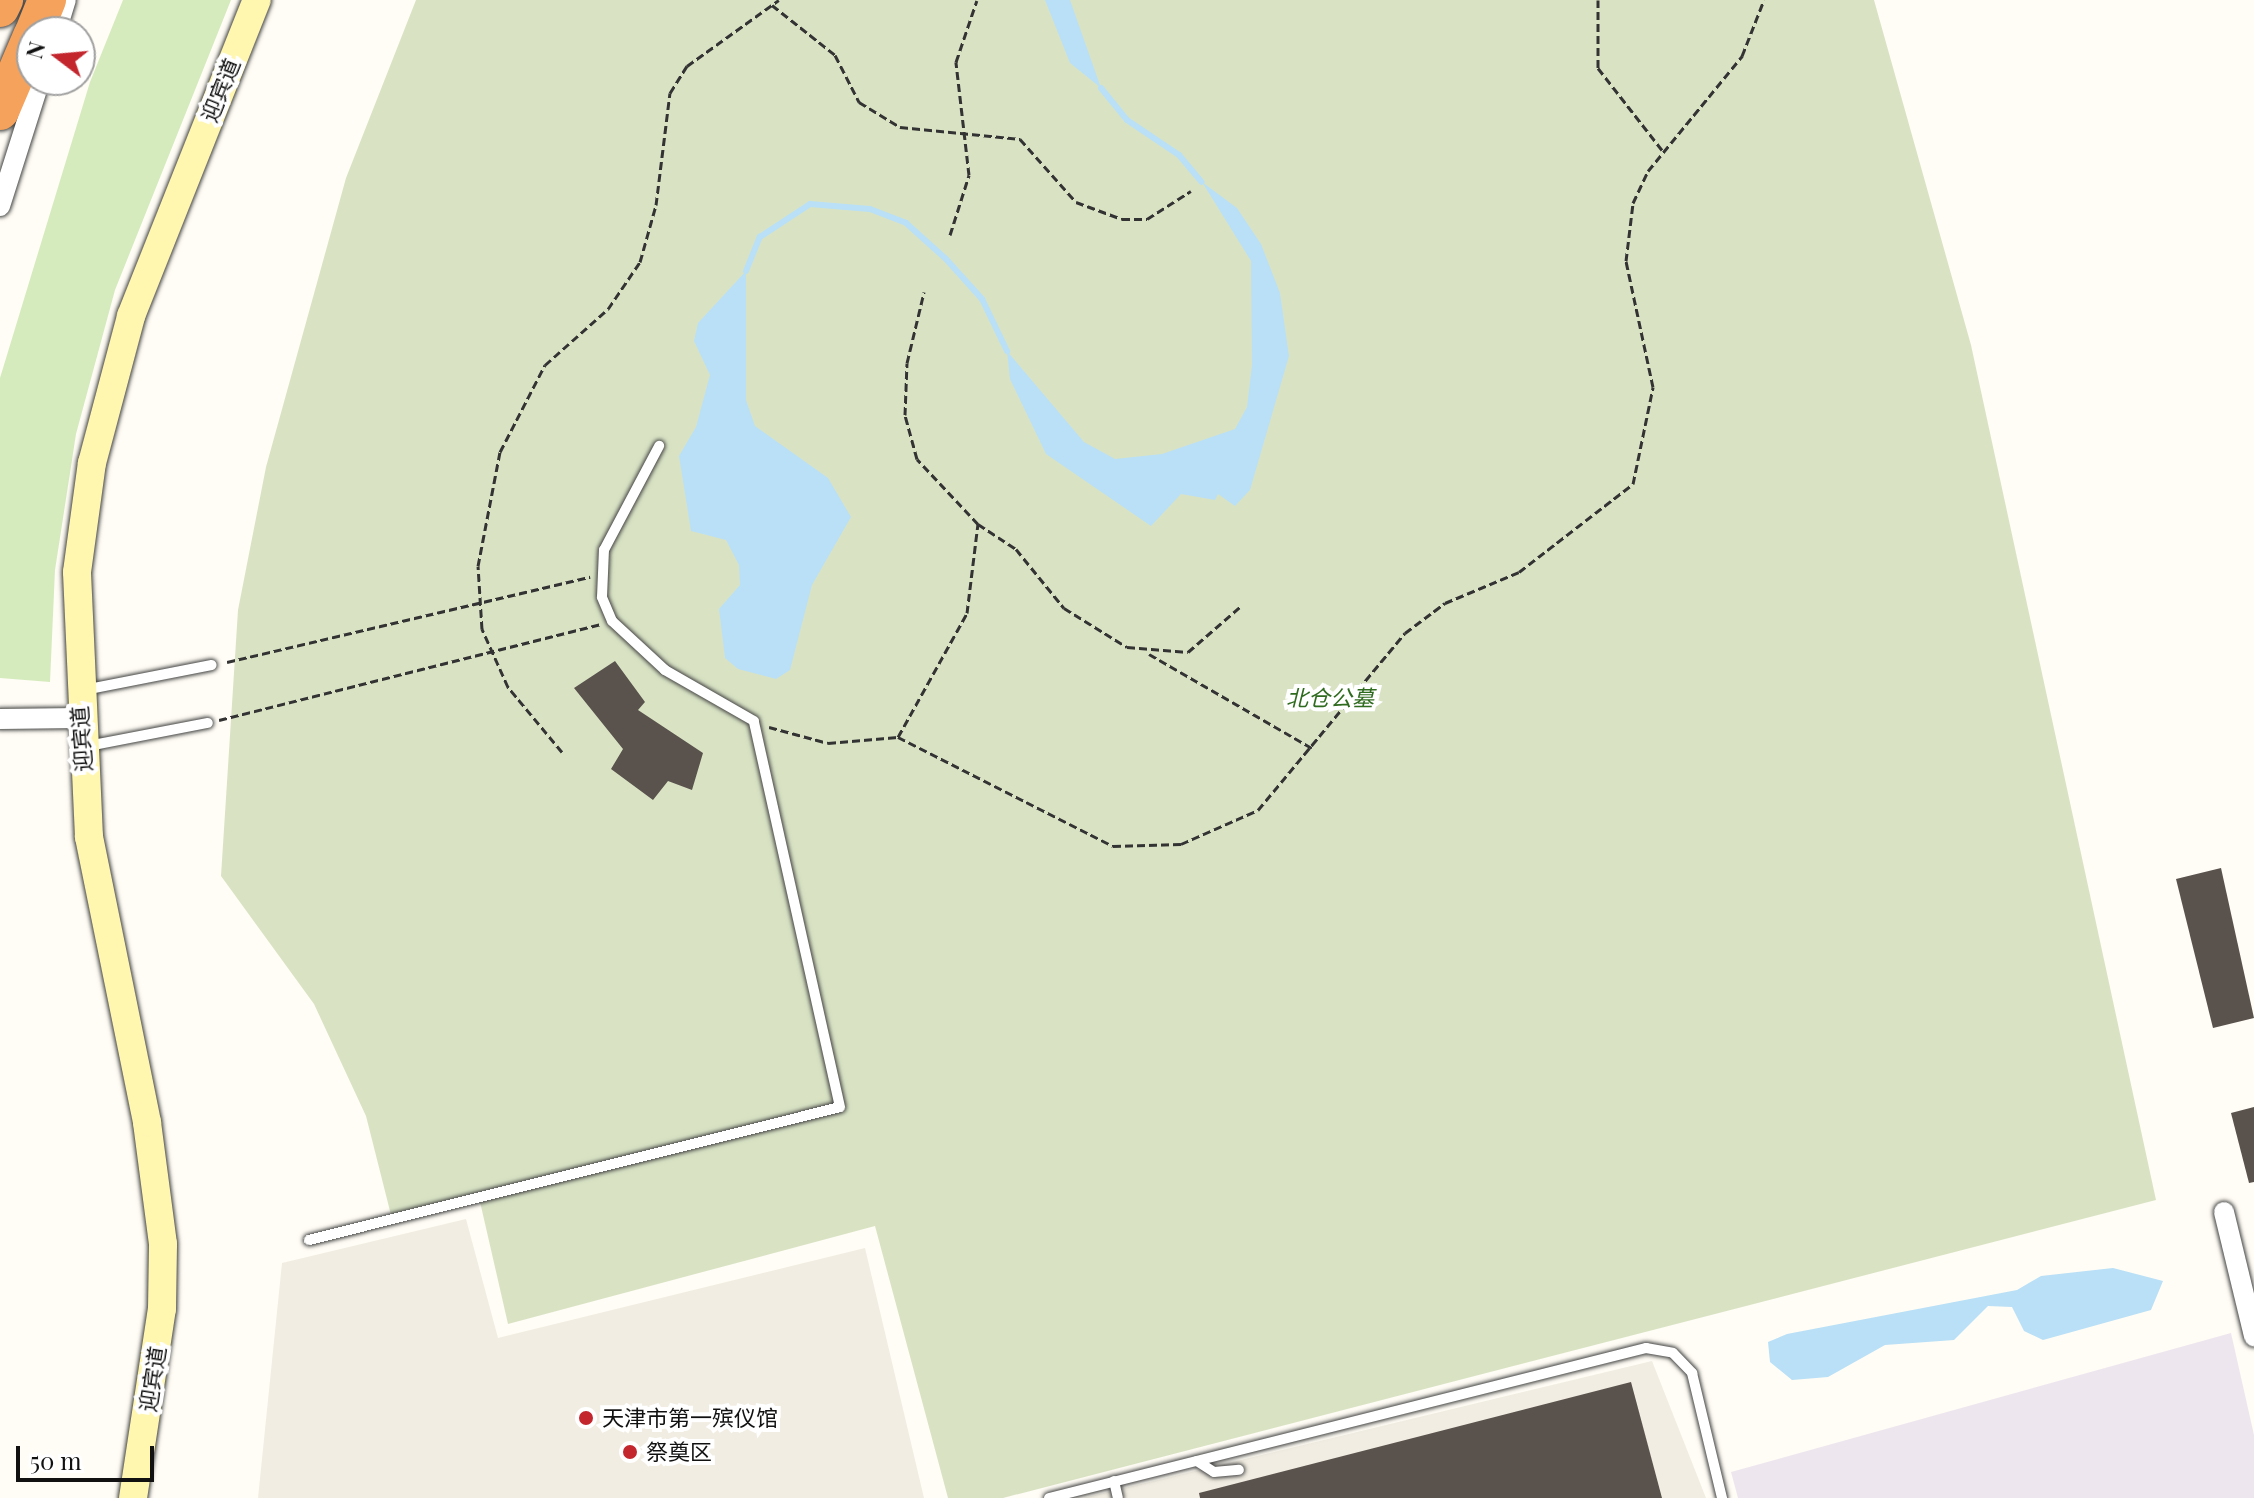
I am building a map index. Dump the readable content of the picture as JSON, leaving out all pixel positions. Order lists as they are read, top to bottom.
{
  "streets": {
    "street": ["迎宾道"]
  },
  "parks": ["北仓公墓"],
  "places": ["天津市第一殡仪馆", "祭奠区"],
  "scale_bar": "50 m",
  "north": "left"
}
